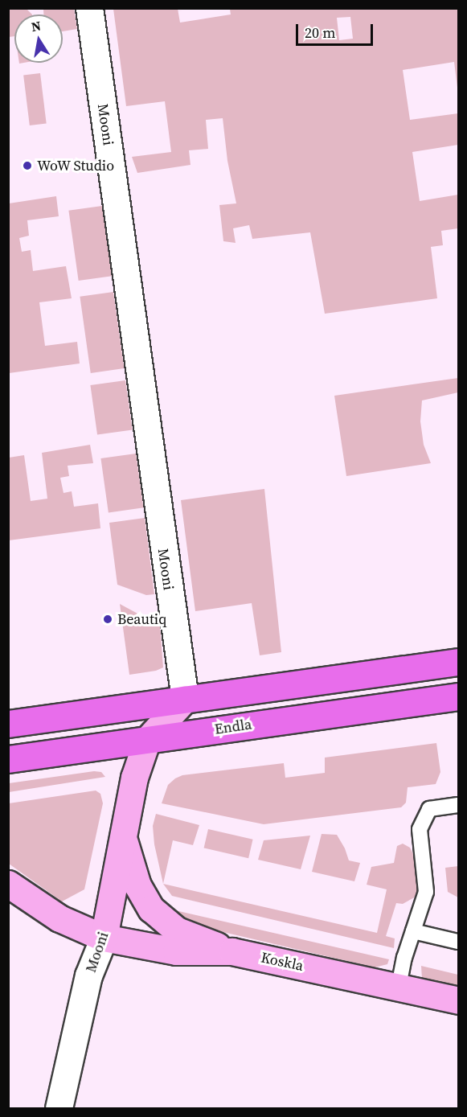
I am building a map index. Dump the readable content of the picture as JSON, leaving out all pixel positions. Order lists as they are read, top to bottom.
{
  "streets": {
    "main road": ["Endla"],
    "street": ["Mooni", "Koskla"]
  },
  "crossings": [
    ["Mooni", "Endla"],
    ["Mooni", "Koskla"]
  ],
  "places": ["WoW Studio", "Beautiq"],
  "scale_bar": "20 m",
  "north": "top"
}
